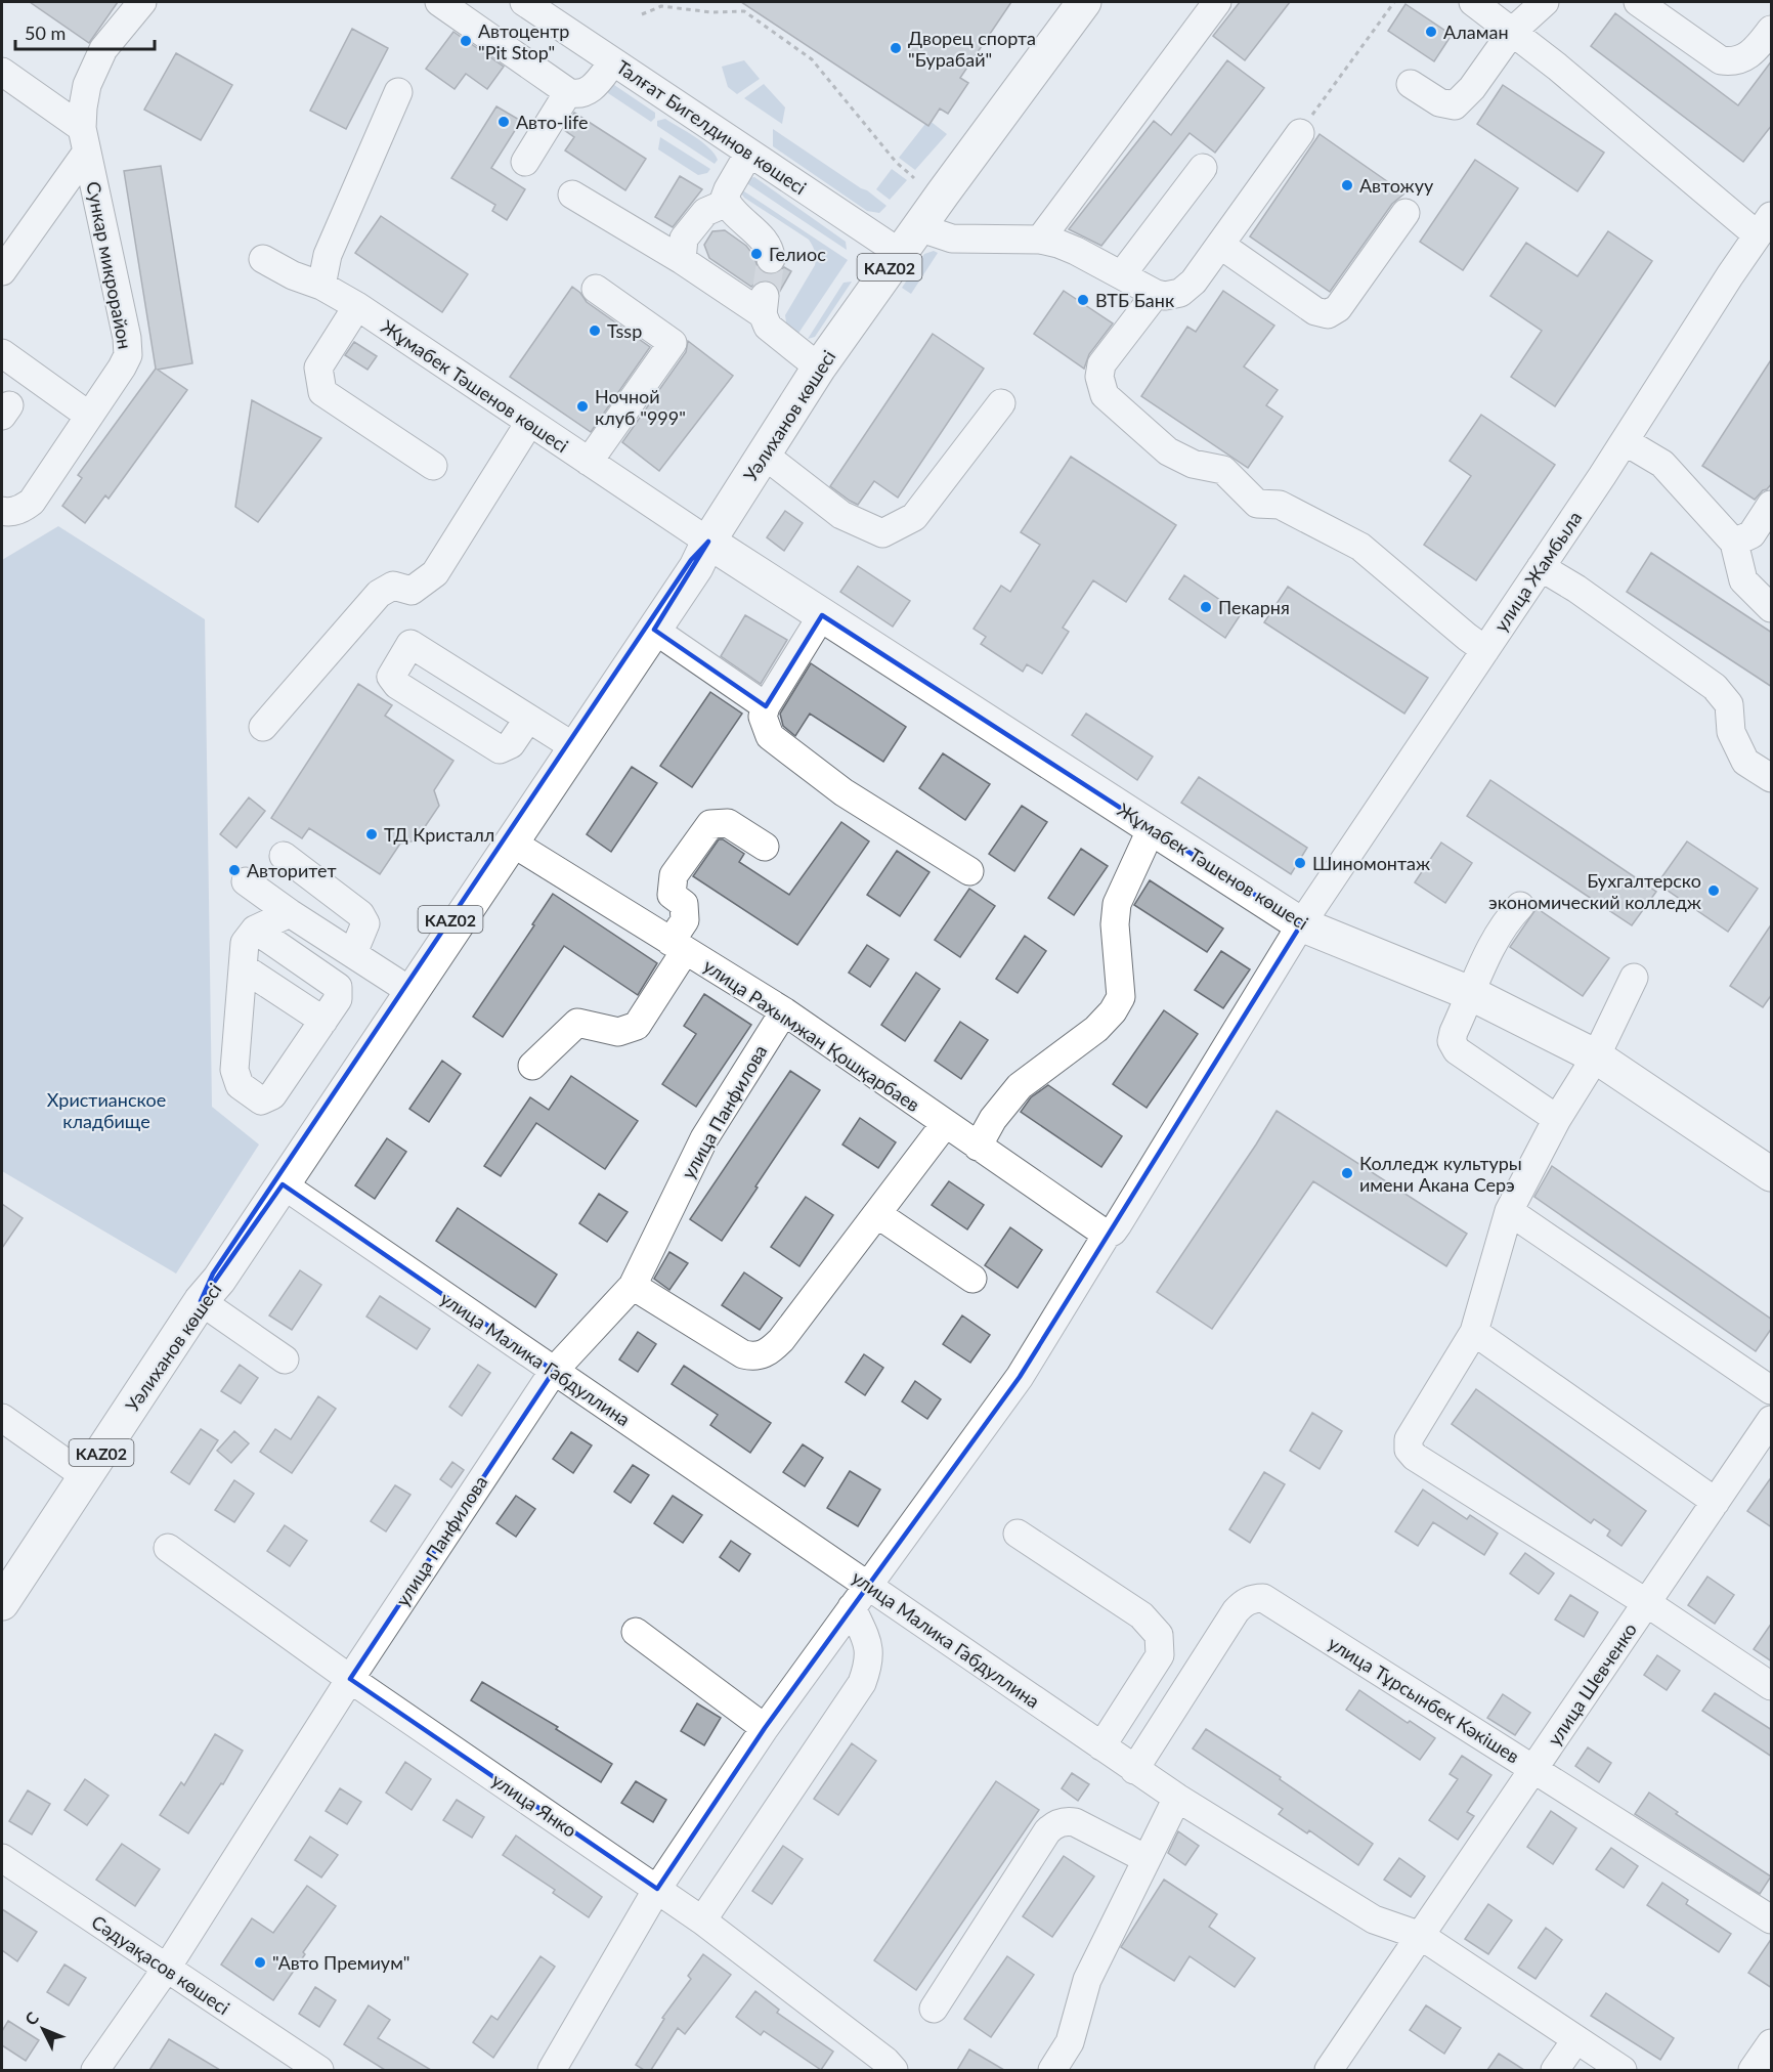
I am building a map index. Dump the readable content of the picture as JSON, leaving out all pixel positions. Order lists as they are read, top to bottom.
{
  "streets": {
    "main road": ["KАZ02", "Жұмабек Тәшенов көшесі", "Уәлиханов көшесі"],
    "street": [
      "Талғат Бигелдинов көшесі",
      "Сункар микрорайон",
      "улица Жамбыла",
      "улица Рахымжан Қошқарбаев",
      "улица Панфилова",
      "улица Малика Габдуллина",
      "улица Шевченко",
      "улица Тұрсынбек Кәкішев",
      "улица Янко",
      "Сәдуақасов көшесі"
    ]
  },
  "crossings": [
    ["Талғат Бигелдинов көшесі", "Уәлиханов көшесі"],
    ["KАZ02", "Жұмабек Тәшенов көшесі"],
    ["KАZ02", "Уәлиханов көшесі"],
    ["KАZ02", "улица Рахымжан Қошқарбаев"],
    ["KАZ02", "улица Малика Габдуллина"],
    ["Жұмабек Тәшенов көшесі", "Уәлиханов көшесі"],
    ["Жұмабек Тәшенов көшесі", "улица Жамбыла"],
    ["Уәлиханов көшесі", "улица Рахымжан Қошқарбаев"],
    ["Уәлиханов көшесі", "улица Малика Габдуллина"],
    ["улица Жамбыла", "улица Рахымжан Қошқарбаев"],
    ["улица Жамбыла", "улица Малика Габдуллина"],
    ["улица Жамбыла", "улица Янко"],
    ["улица Рахымжан Қошқарбаев", "улица Панфилова"],
    ["улица Панфилова", "улица Малика Габдуллина"],
    ["улица Панфилова", "улица Янко"],
    ["улица Панфилова", "Сәдуақасов көшесі"],
    ["улица Малика Габдуллина", "улица Шевченко"],
    ["улица Малика Габдуллина", "улица Тұрсынбек Кәкішев"],
    ["улица Шевченко", "улица Тұрсынбек Кәкішев"]
  ],
  "parks": ["Христианское кладбище"],
  "places": [
    "Аламан",
    "Автоцентр \"Pit Stop\"",
    "Дворец спорта \"Бурабай\"",
    "Авто-life",
    "Автожуу",
    "Гелиос",
    "ВТБ Банк",
    "Tssp",
    "Ночной клуб \"999\"",
    "Пекарня",
    "ТД Кристалл",
    "Шиномонтаж",
    "Авторитет",
    "Бухгалтерско экономический колледж",
    "Колледж культуры имени Акана Серэ",
    "\"Авто Премиум\""
  ],
  "scale_bar": "50 m",
  "north": "top left"
}
